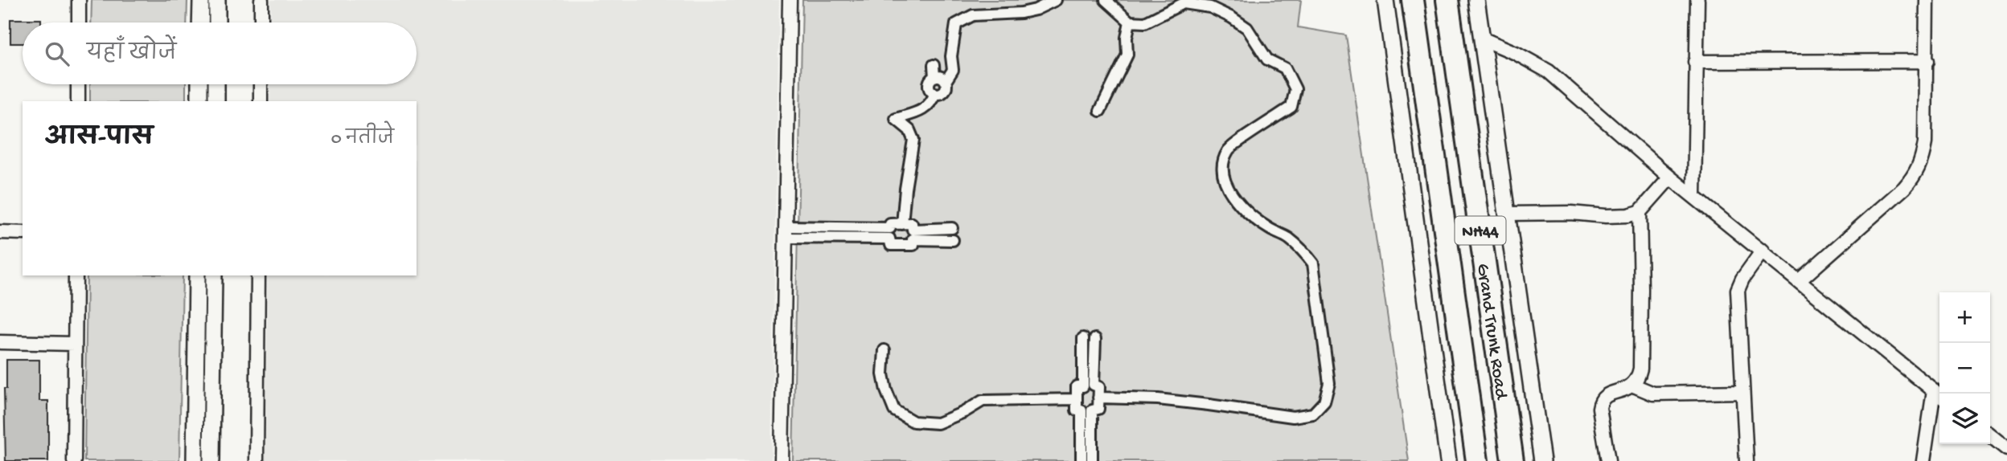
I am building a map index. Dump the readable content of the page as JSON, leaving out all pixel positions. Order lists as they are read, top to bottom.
{
  "streets": {
    "highway": ["NH44", "Grand Trunk Road"]
  },
  "page": {
    "search": "यहाँ खोजें",
    "heading": ["आस-पास", "0 नतीजे"],
    "map_buttons": ["+", "−"]
  }
}
